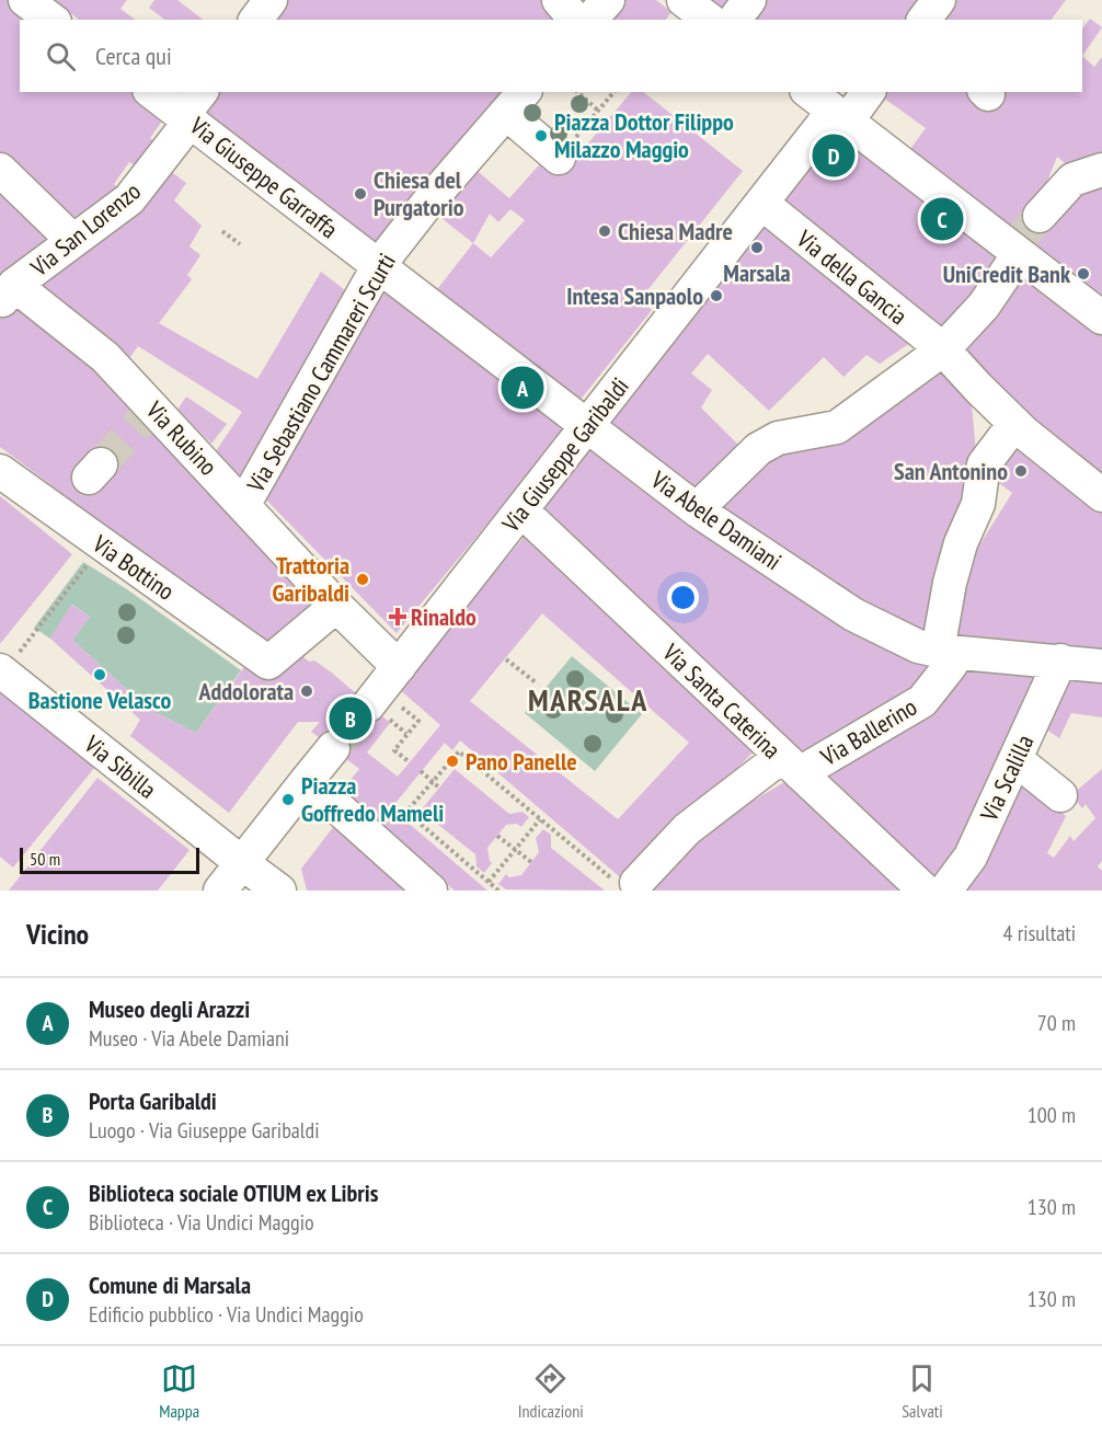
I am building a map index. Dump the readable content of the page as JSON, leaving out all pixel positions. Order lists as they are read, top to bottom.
{
  "streets": {
    "street": [
      "Via Giuseppe Garraffa",
      "Via San Lorenzo",
      "Via della Gancia",
      "Via Sebastiano Cammareri Scurti",
      "Via Rubino",
      "Via Giuseppe Garibaldi",
      "Via Abele Damiani",
      "Via Bottino",
      "Via Santa Caterina",
      "Via Ballerino",
      "Via Sibilla",
      "Via Scalilla"
    ]
  },
  "crossings": [
    ["Via Giuseppe Garraffa", "Via San Lorenzo"],
    ["Via Giuseppe Garraffa", "Via Sebastiano Cammareri Scurti"],
    ["Via Giuseppe Garraffa", "Via Abele Damiani"],
    ["Via San Lorenzo", "Via Rubino"],
    ["Via della Gancia", "Via Giuseppe Garibaldi"],
    ["Via della Gancia", "Via Ballerino"],
    ["Via Sebastiano Cammareri Scurti", "Via Rubino"],
    ["Via Sebastiano Cammareri Scurti", "Via Abele Damiani"],
    ["Via Rubino", "Via Giuseppe Garibaldi"],
    ["Via Rubino", "Via Bottino"],
    ["Via Giuseppe Garibaldi", "Via Abele Damiani"],
    ["Via Giuseppe Garibaldi", "Via Santa Caterina"],
    ["Via Abele Damiani", "Via Ballerino"],
    ["Via Abele Damiani", "Via Scalilla"],
    ["Via Santa Caterina", "Via Ballerino"]
  ],
  "districts": ["MARSALA"],
  "places": {
    "other": [
      "Piazza Dottor Filippo Milazzo Maggio",
      "Chiesa del Purgatorio",
      "Chiesa Madre",
      "Marsala",
      "UniCredit Bank",
      "Intesa Sanpaolo",
      "San Antonino",
      "Trattoria Garibaldi",
      "Bastione Velasco",
      "Addolorata",
      "Pano Panelle",
      "Piazza Goffredo Mameli"
    ],
    "health": ["Rinaldo"]
  },
  "scale_bar": "50 m",
  "page": {
    "search": "Cerca qui",
    "pins": [
      "D",
      "C",
      "A",
      "B"
    ],
    "scale": "50 m",
    "heading": ["Vicino", "4 risultati"],
    "list": [
      {
        "mark": "A",
        "name": "Museo degli Arazzi",
        "note": "Museo · Via Abele Damiani",
        "value": "70 m"
      },
      {
        "mark": "B",
        "name": "Porta Garibaldi",
        "note": "Luogo · Via Giuseppe Garibaldi",
        "value": "100 m"
      },
      {
        "mark": "C",
        "name": "Biblioteca sociale OTIUM ex Libris",
        "note": "Biblioteca · Via Undici Maggio",
        "value": "130 m"
      },
      {
        "mark": "D",
        "name": "Comune di Marsala",
        "note": "Edificio pubblico · Via Undici Maggio",
        "value": "130 m"
      }
    ],
    "nav": ["Mappa", "Indicazioni", "Salvati"]
  }
}
